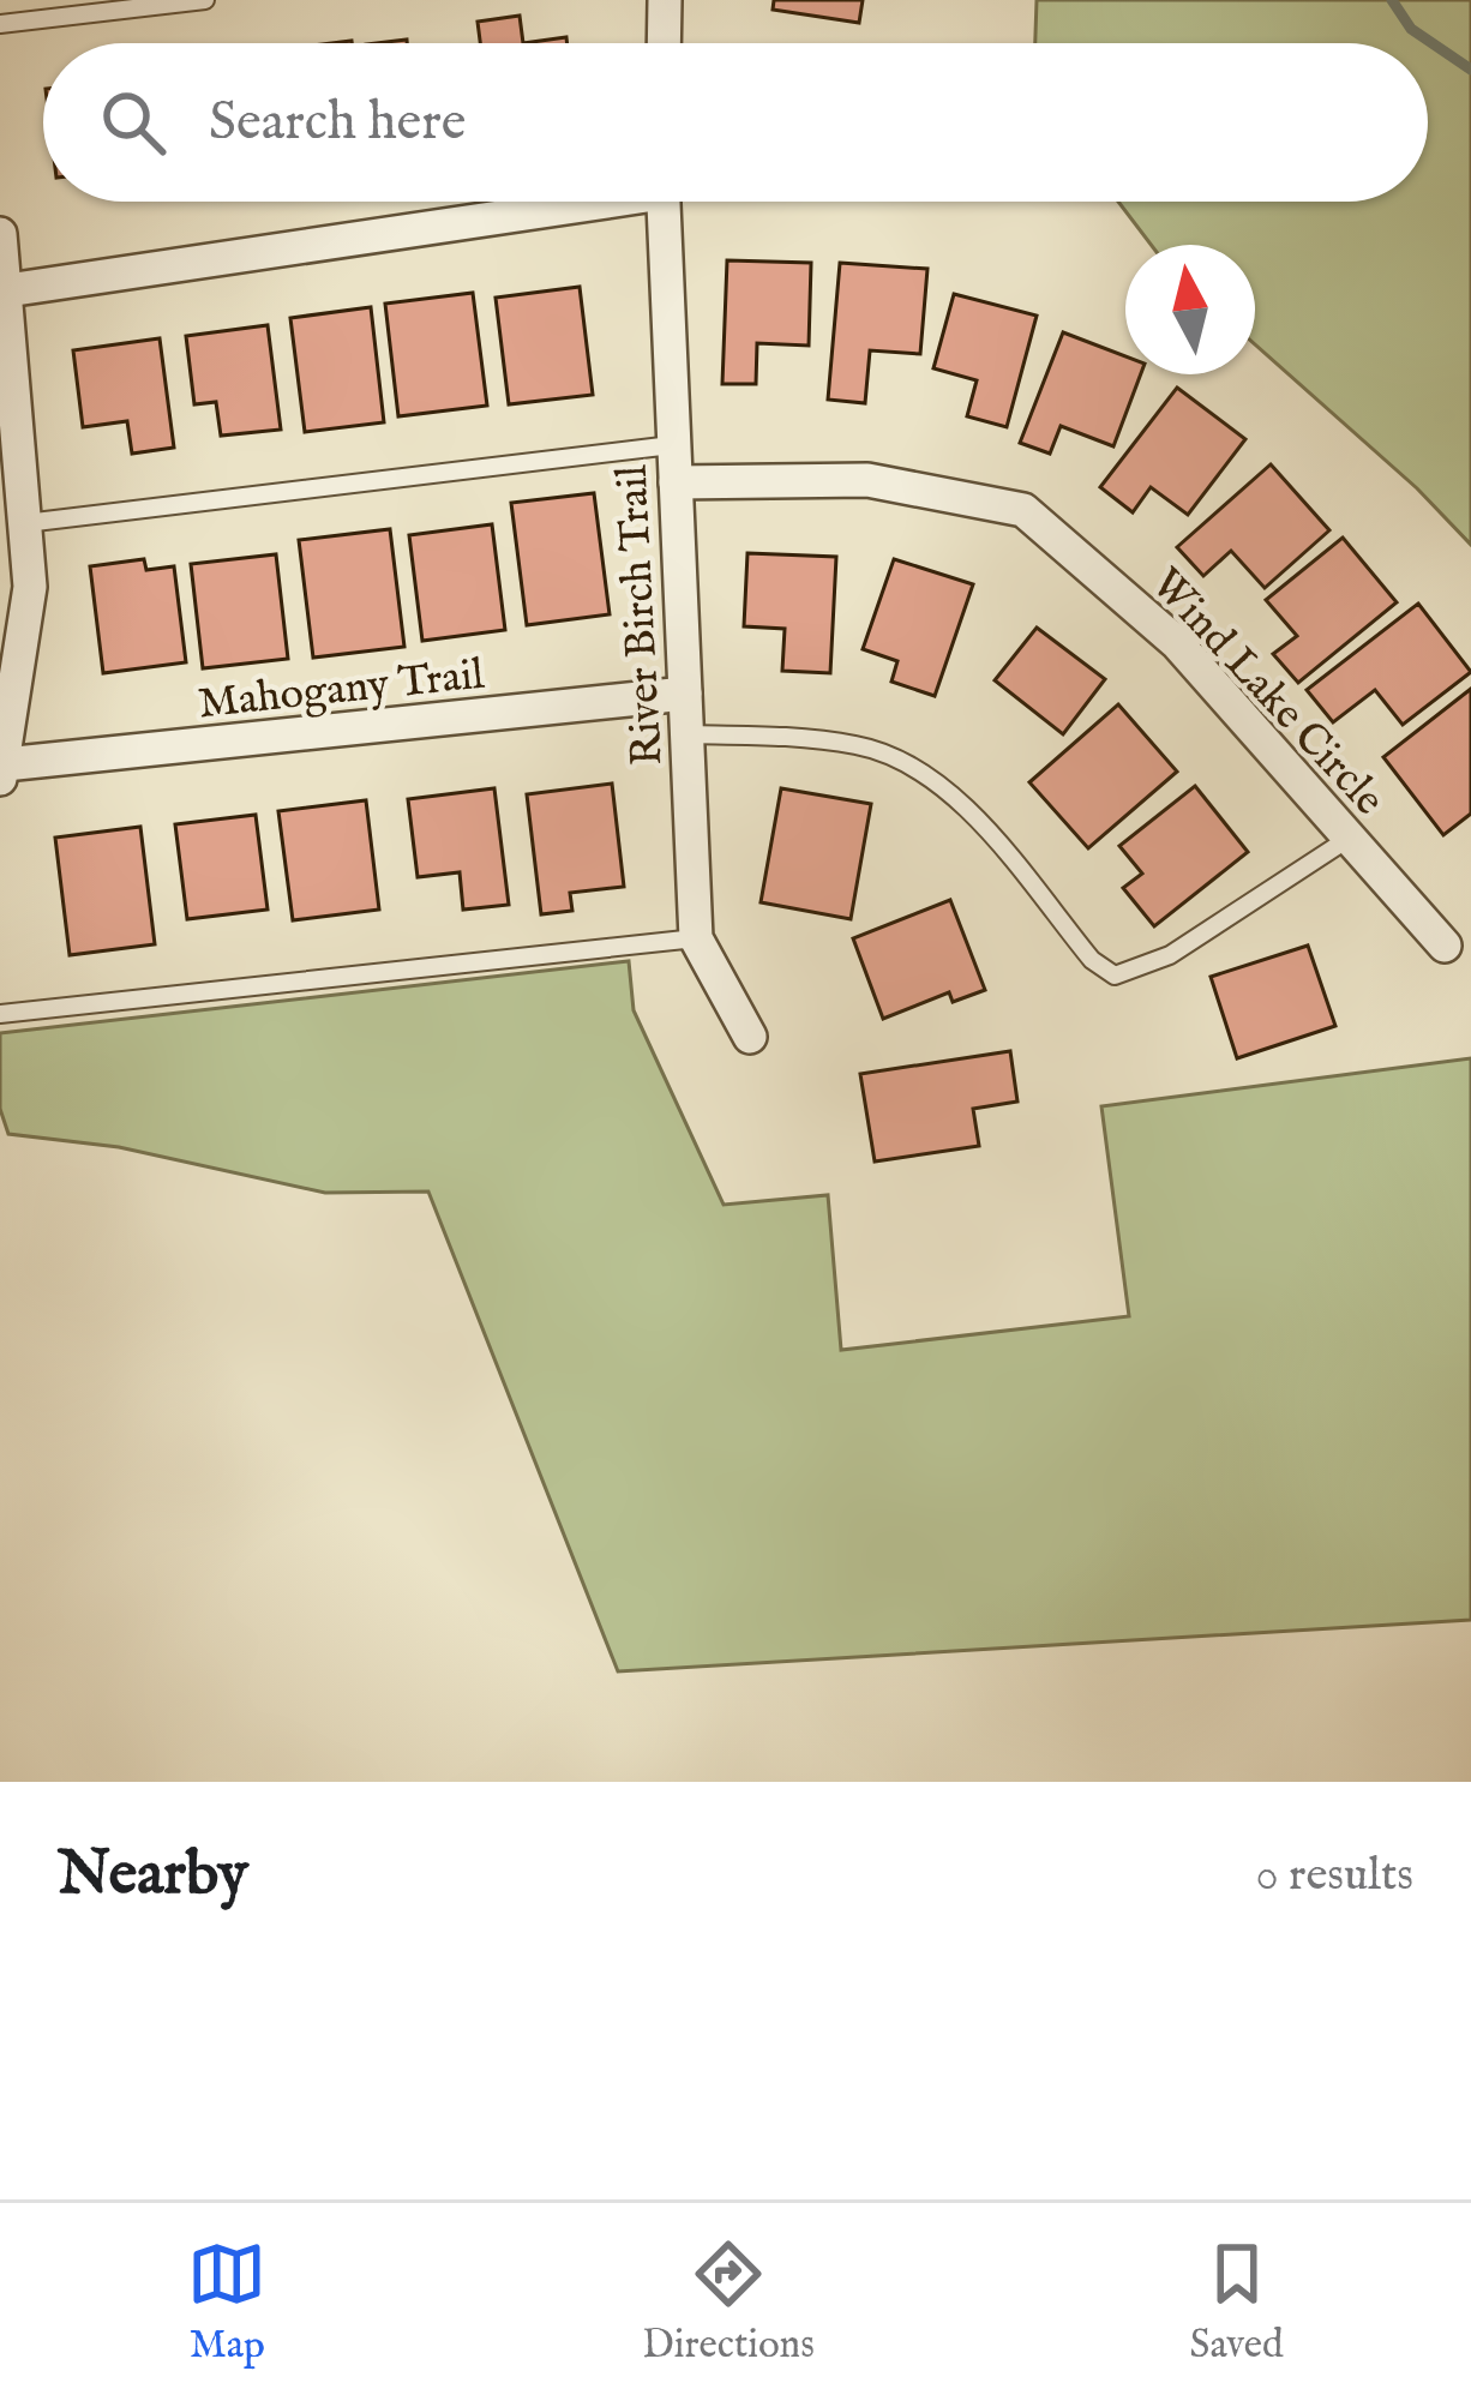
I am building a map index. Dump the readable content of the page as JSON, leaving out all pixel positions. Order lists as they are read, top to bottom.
{
  "streets": {
    "street": ["River Birch Trail", "Mahogany Trail", "Wind Lake Circle"]
  },
  "crossings": [
    ["River Birch Trail", "Mahogany Trail"],
    ["River Birch Trail", "Wind Lake Circle"]
  ],
  "north": "top",
  "page": {
    "search": "Search here",
    "heading": ["Nearby", "0 results"],
    "nav": ["Map", "Directions", "Saved"]
  }
}
